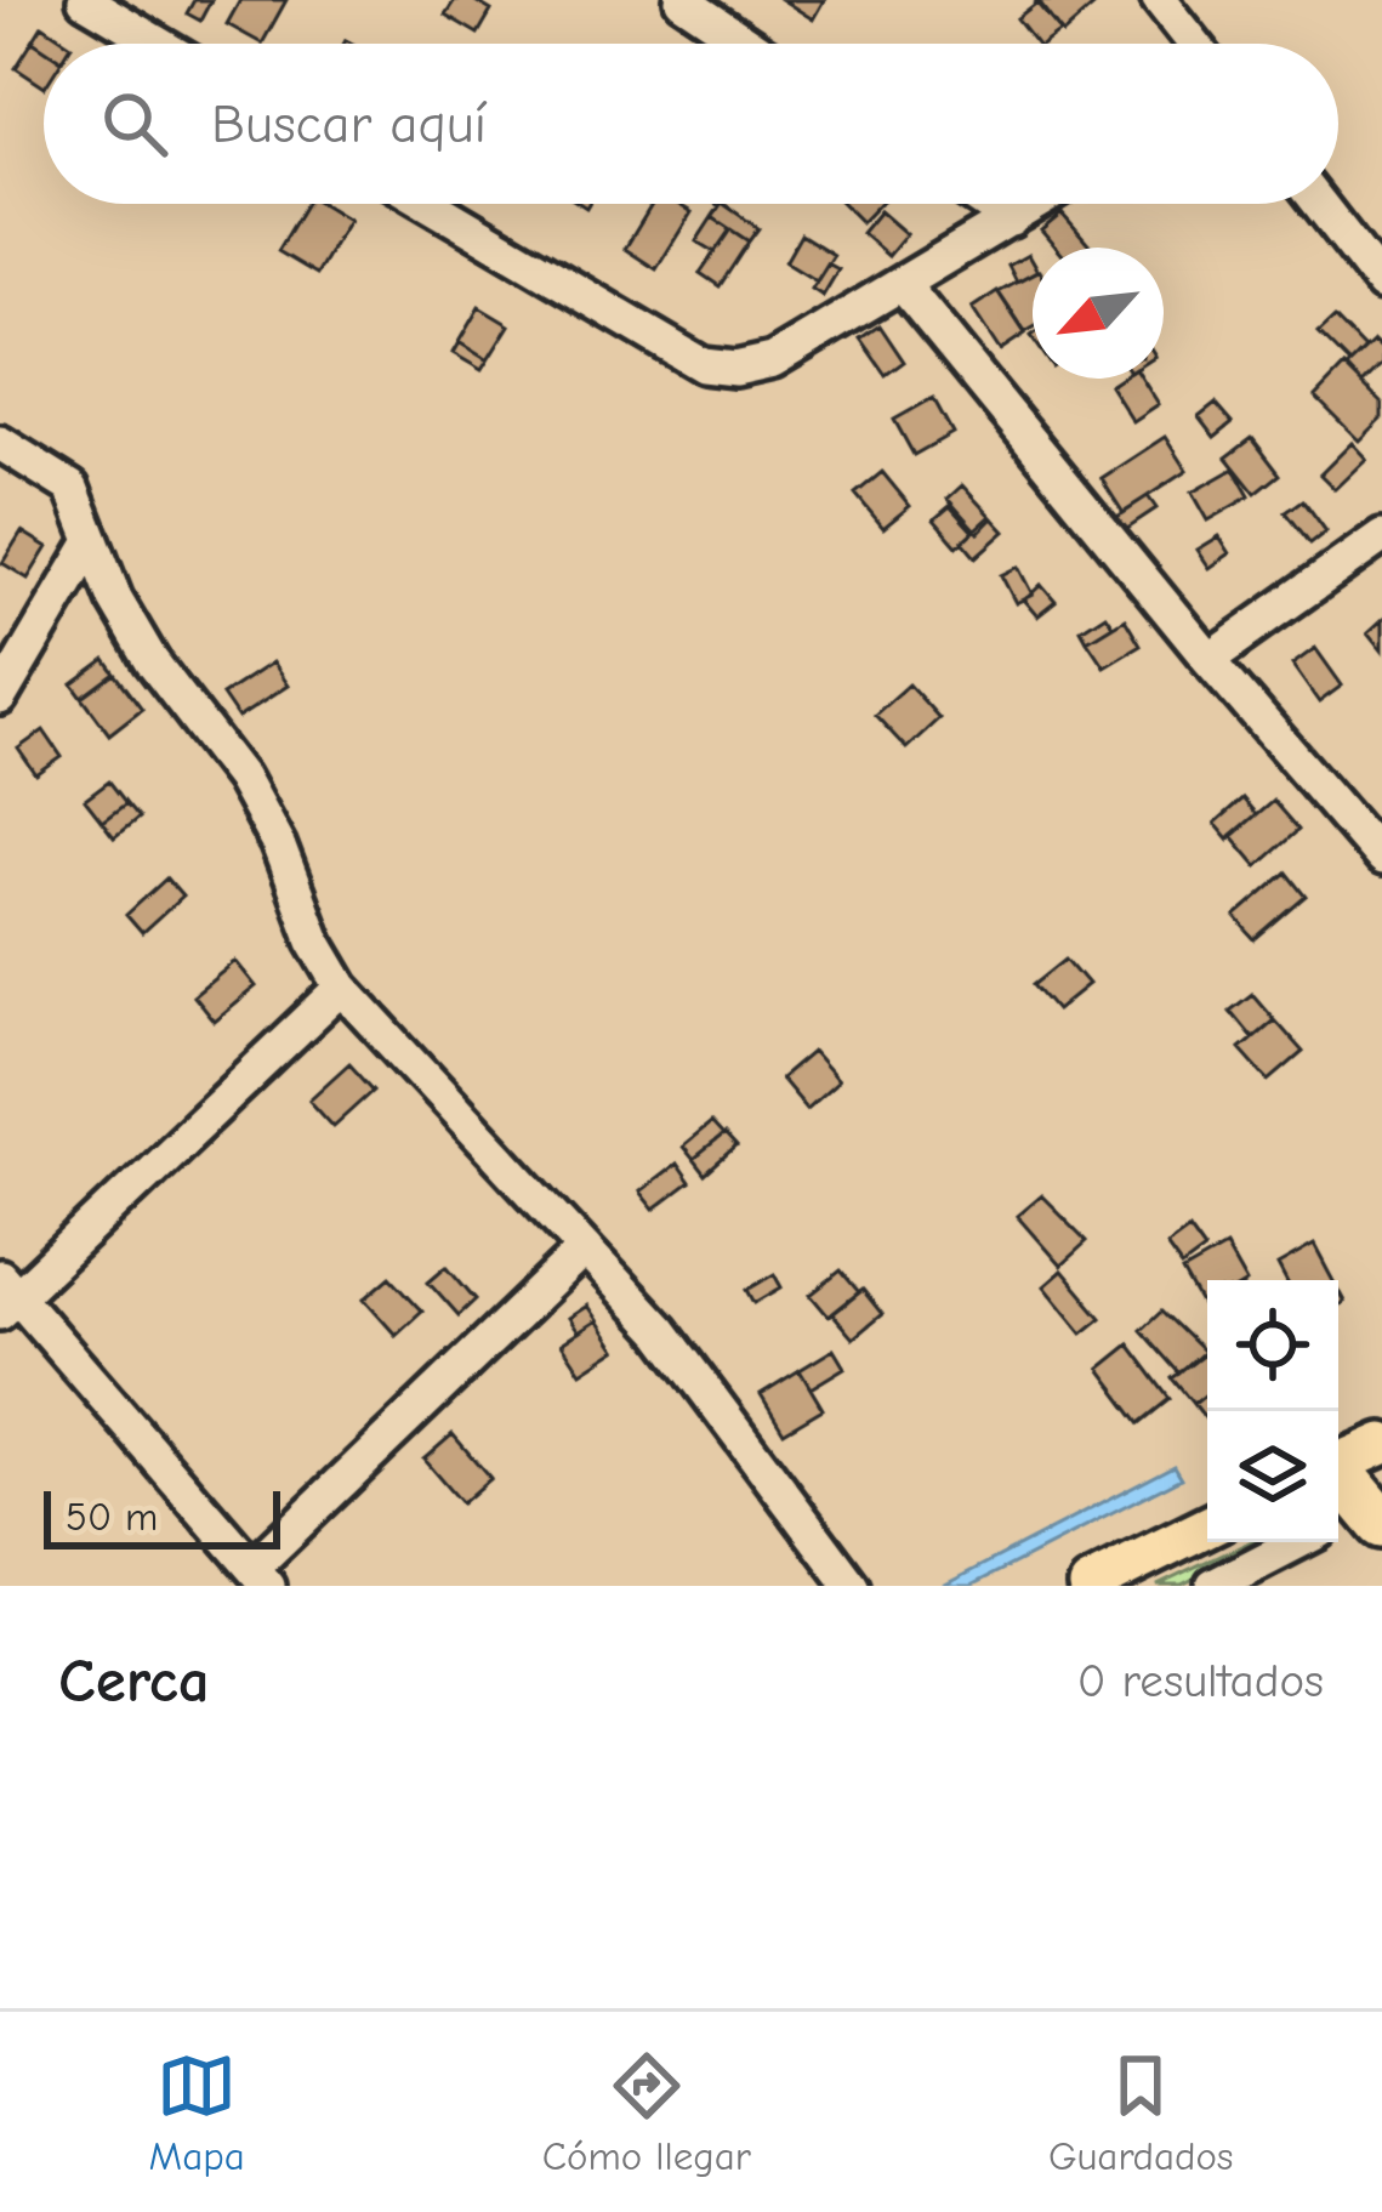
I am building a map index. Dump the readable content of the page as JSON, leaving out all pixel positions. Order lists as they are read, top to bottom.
{
  "scale_bar": "50 m",
  "north": "bottom left",
  "page": {
    "search": "Buscar aquí",
    "scale": "50 m",
    "heading": ["Cerca", "0 resultados"],
    "nav": ["Mapa", "Cómo llegar", "Guardados"]
  }
}
